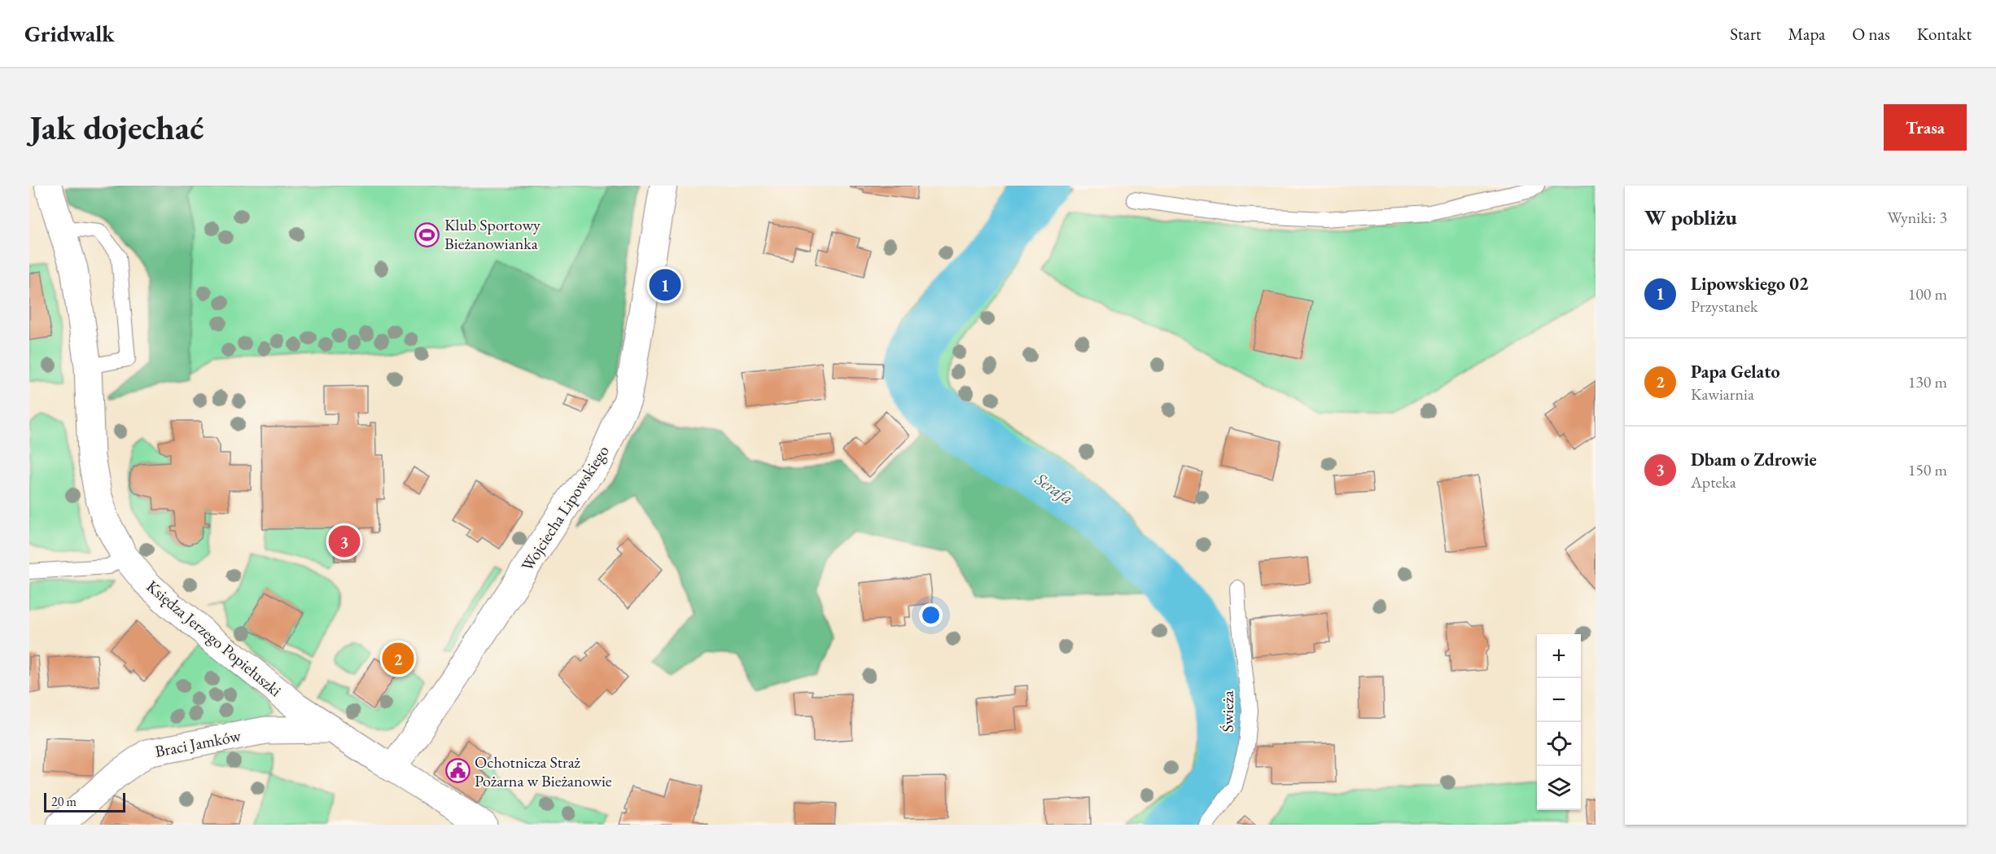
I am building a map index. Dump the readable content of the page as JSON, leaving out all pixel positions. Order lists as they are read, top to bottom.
{
  "streets": {
    "street": ["Wojciecha Lipowskiego", "Księdza Jerzego Popiełuszki", "Braci Jamków"],
    "lane": ["Świeża"]
  },
  "crossings": [
    ["Wojciecha Lipowskiego", "Księdza Jerzego Popiełuszki"],
    ["Księdza Jerzego Popiełuszki", "Braci Jamków"]
  ],
  "water": ["Serafa"],
  "places": {
    "sports": ["Klub Sportowy Bieżanowianka"],
    "public building": ["Ochotnicza Straż Pożarna w Bieżanowie"]
  },
  "scale_bar": "20 m",
  "page": {
    "header": "Gridwalk",
    "nav": [
      "Start",
      "Mapa",
      "O nas",
      "Kontakt"
    ],
    "buttons": "Trasa",
    "title": "Jak dojechać",
    "heading": ["W pobliżu", "Wyniki: 3"],
    "list": [
      {
        "mark": "1",
        "name": "Lipowskiego 02",
        "note": "Przystanek",
        "value": "100 m"
      },
      {
        "mark": "2",
        "name": "Papa Gelato",
        "note": "Kawiarnia",
        "value": "130 m"
      },
      {
        "mark": "3",
        "name": "Dbam o Zdrowie",
        "note": "Apteka",
        "value": "150 m"
      }
    ],
    "pins": ["1", "3", "2"],
    "map_buttons": ["+", "−"],
    "scale": "20 m"
  }
}
